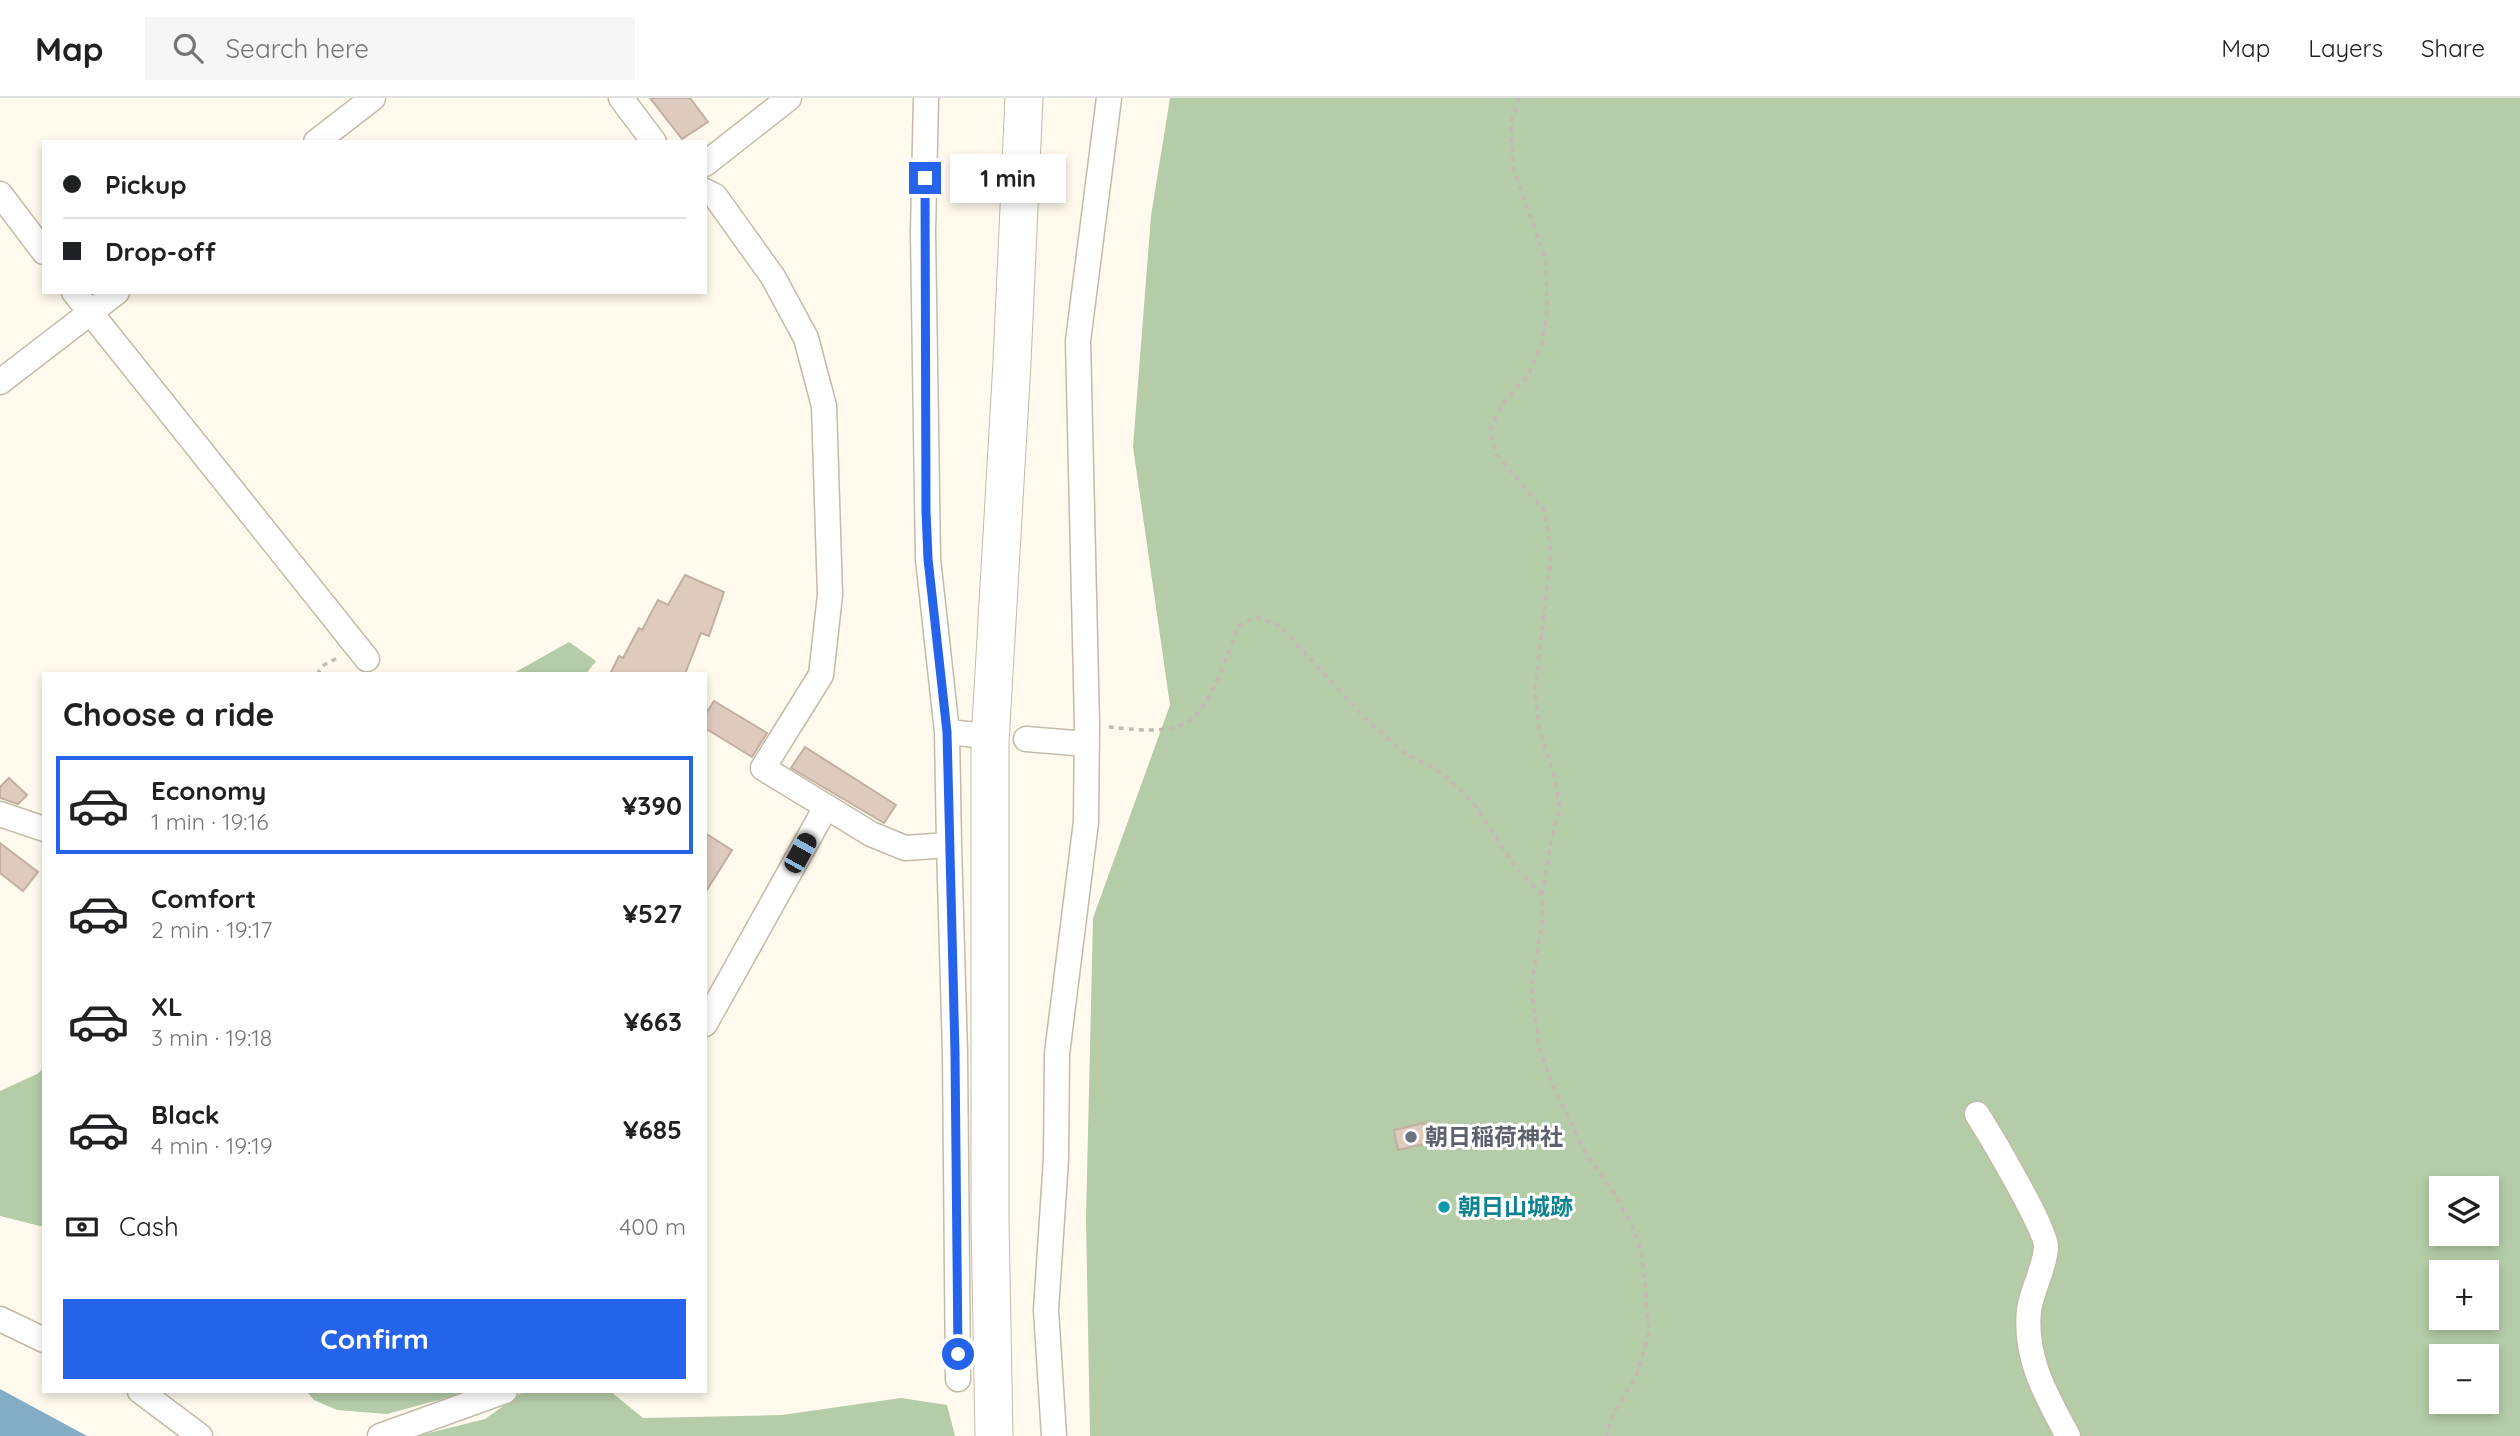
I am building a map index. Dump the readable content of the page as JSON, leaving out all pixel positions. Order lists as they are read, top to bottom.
{
  "places": ["朝日稲荷神社", "朝日山城跡"],
  "page": {
    "header": "Map",
    "search": "Search here",
    "nav": ["Map", "Layers", "Share"],
    "banner": ["Pickup", "Drop-off"],
    "bubble": "1 min",
    "heading": "Choose a ride",
    "list": [
      {
        "name": "Economy",
        "note": "1 min · 19:16",
        "value": "¥390"
      },
      {
        "name": "Comfort",
        "note": "2 min · 19:17",
        "value": "¥527"
      },
      {
        "name": "XL",
        "note": "3 min · 19:18",
        "value": "¥663"
      },
      {
        "name": "Black",
        "note": "4 min · 19:19",
        "value": "¥685"
      }
    ],
    "map_buttons": ["+", "−"],
    "pay": ["Cash", "400 m"],
    "buttons": "Confirm"
  }
}
